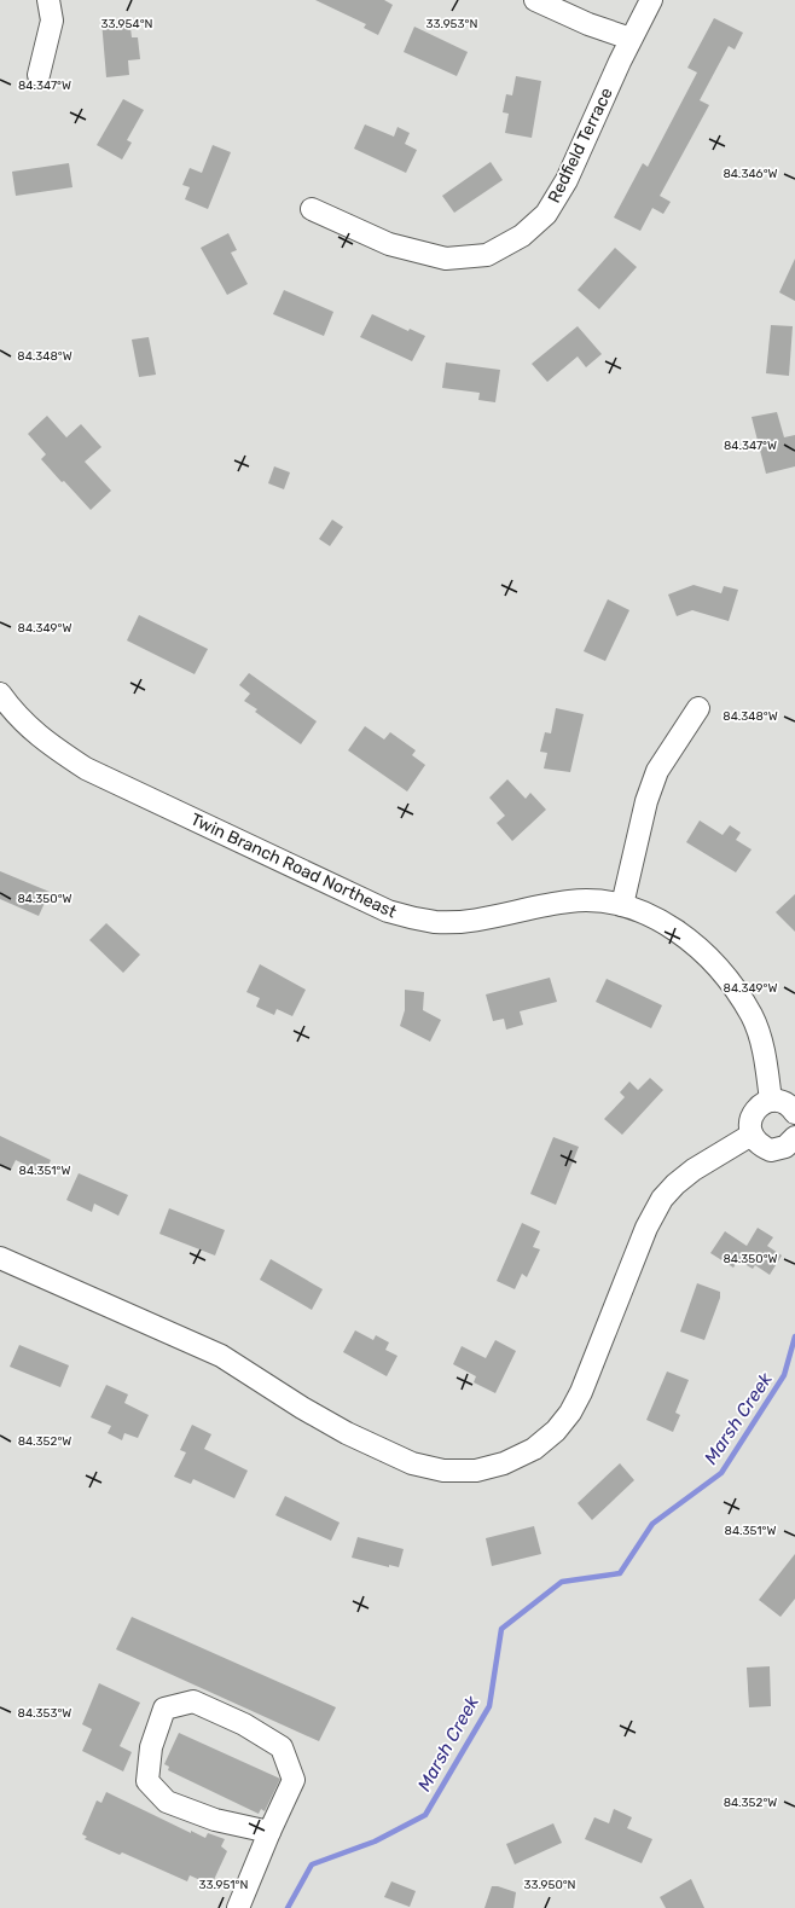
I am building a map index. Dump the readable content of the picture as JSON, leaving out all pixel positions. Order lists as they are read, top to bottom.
{
  "streets": {
    "street": ["Redfield Terrace", "Twin Branch Road Northeast"]
  },
  "water": ["Marsh Creek"],
  "coordinates": [
    "33.954°N",
    "33.953°N",
    "84.347°W",
    "84.346°W",
    "84.348°W",
    "84.349°W",
    "84.350°W",
    "84.351°W",
    "84.352°W",
    "84.353°W",
    "33.951°N",
    "33.950°N"
  ]
}
